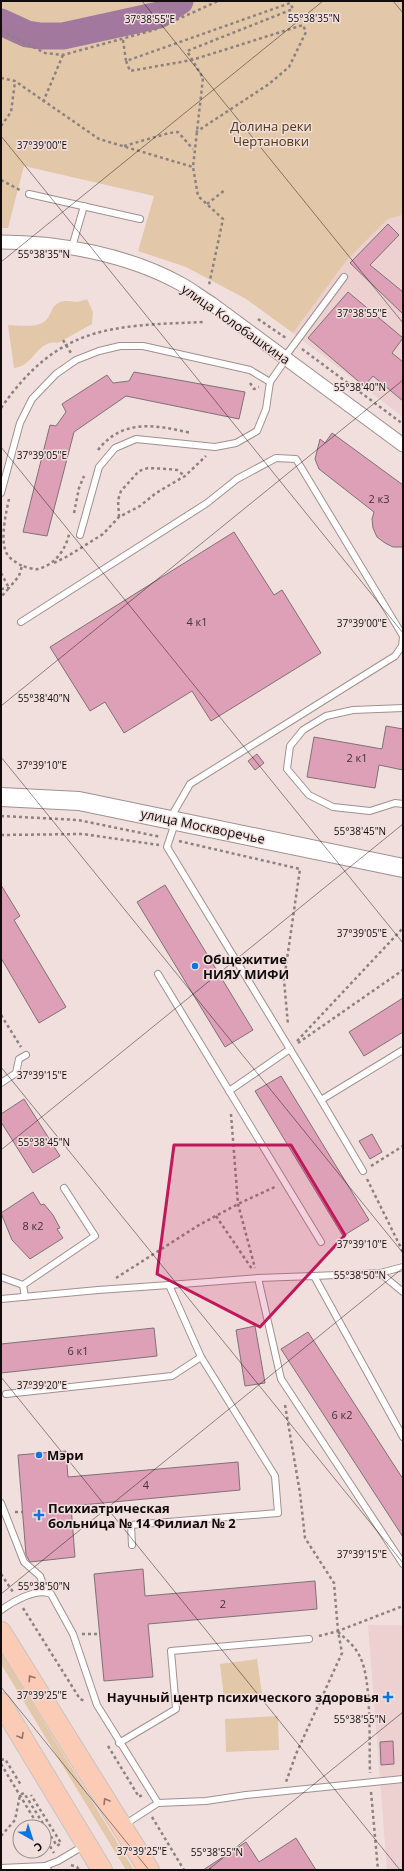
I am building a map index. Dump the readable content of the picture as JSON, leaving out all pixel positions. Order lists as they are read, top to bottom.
{
  "streets": {
    "main road": ["улица Москворечье"],
    "street": ["улица Колобашкина"]
  },
  "parks": ["Долина реки Чертановки"],
  "places": {
    "other": ["Общежитие НИЯУ МИФИ", "Мэри"],
    "health": ["Психиатрическая больница № 14 Филиал № 2", "Научный центр психического здоровья"]
  },
  "house_numbers": [
    "2 к3",
    "4 к1",
    "2 к1",
    "8 к2",
    "6 к1",
    "6 к2",
    "4",
    "2"
  ],
  "north": "bottom right",
  "coordinates": [
    "55°38'35\"N",
    "37°38'55\"E",
    "37°39'00\"E",
    "55°38'40\"N",
    "37°39'05\"E",
    "37°39'10\"E",
    "55°38'45\"N",
    "37°39'15\"E",
    "55°38'50\"N",
    "37°39'20\"E",
    "37°39'25\"E",
    "55°38'55\"N"
  ]
}
